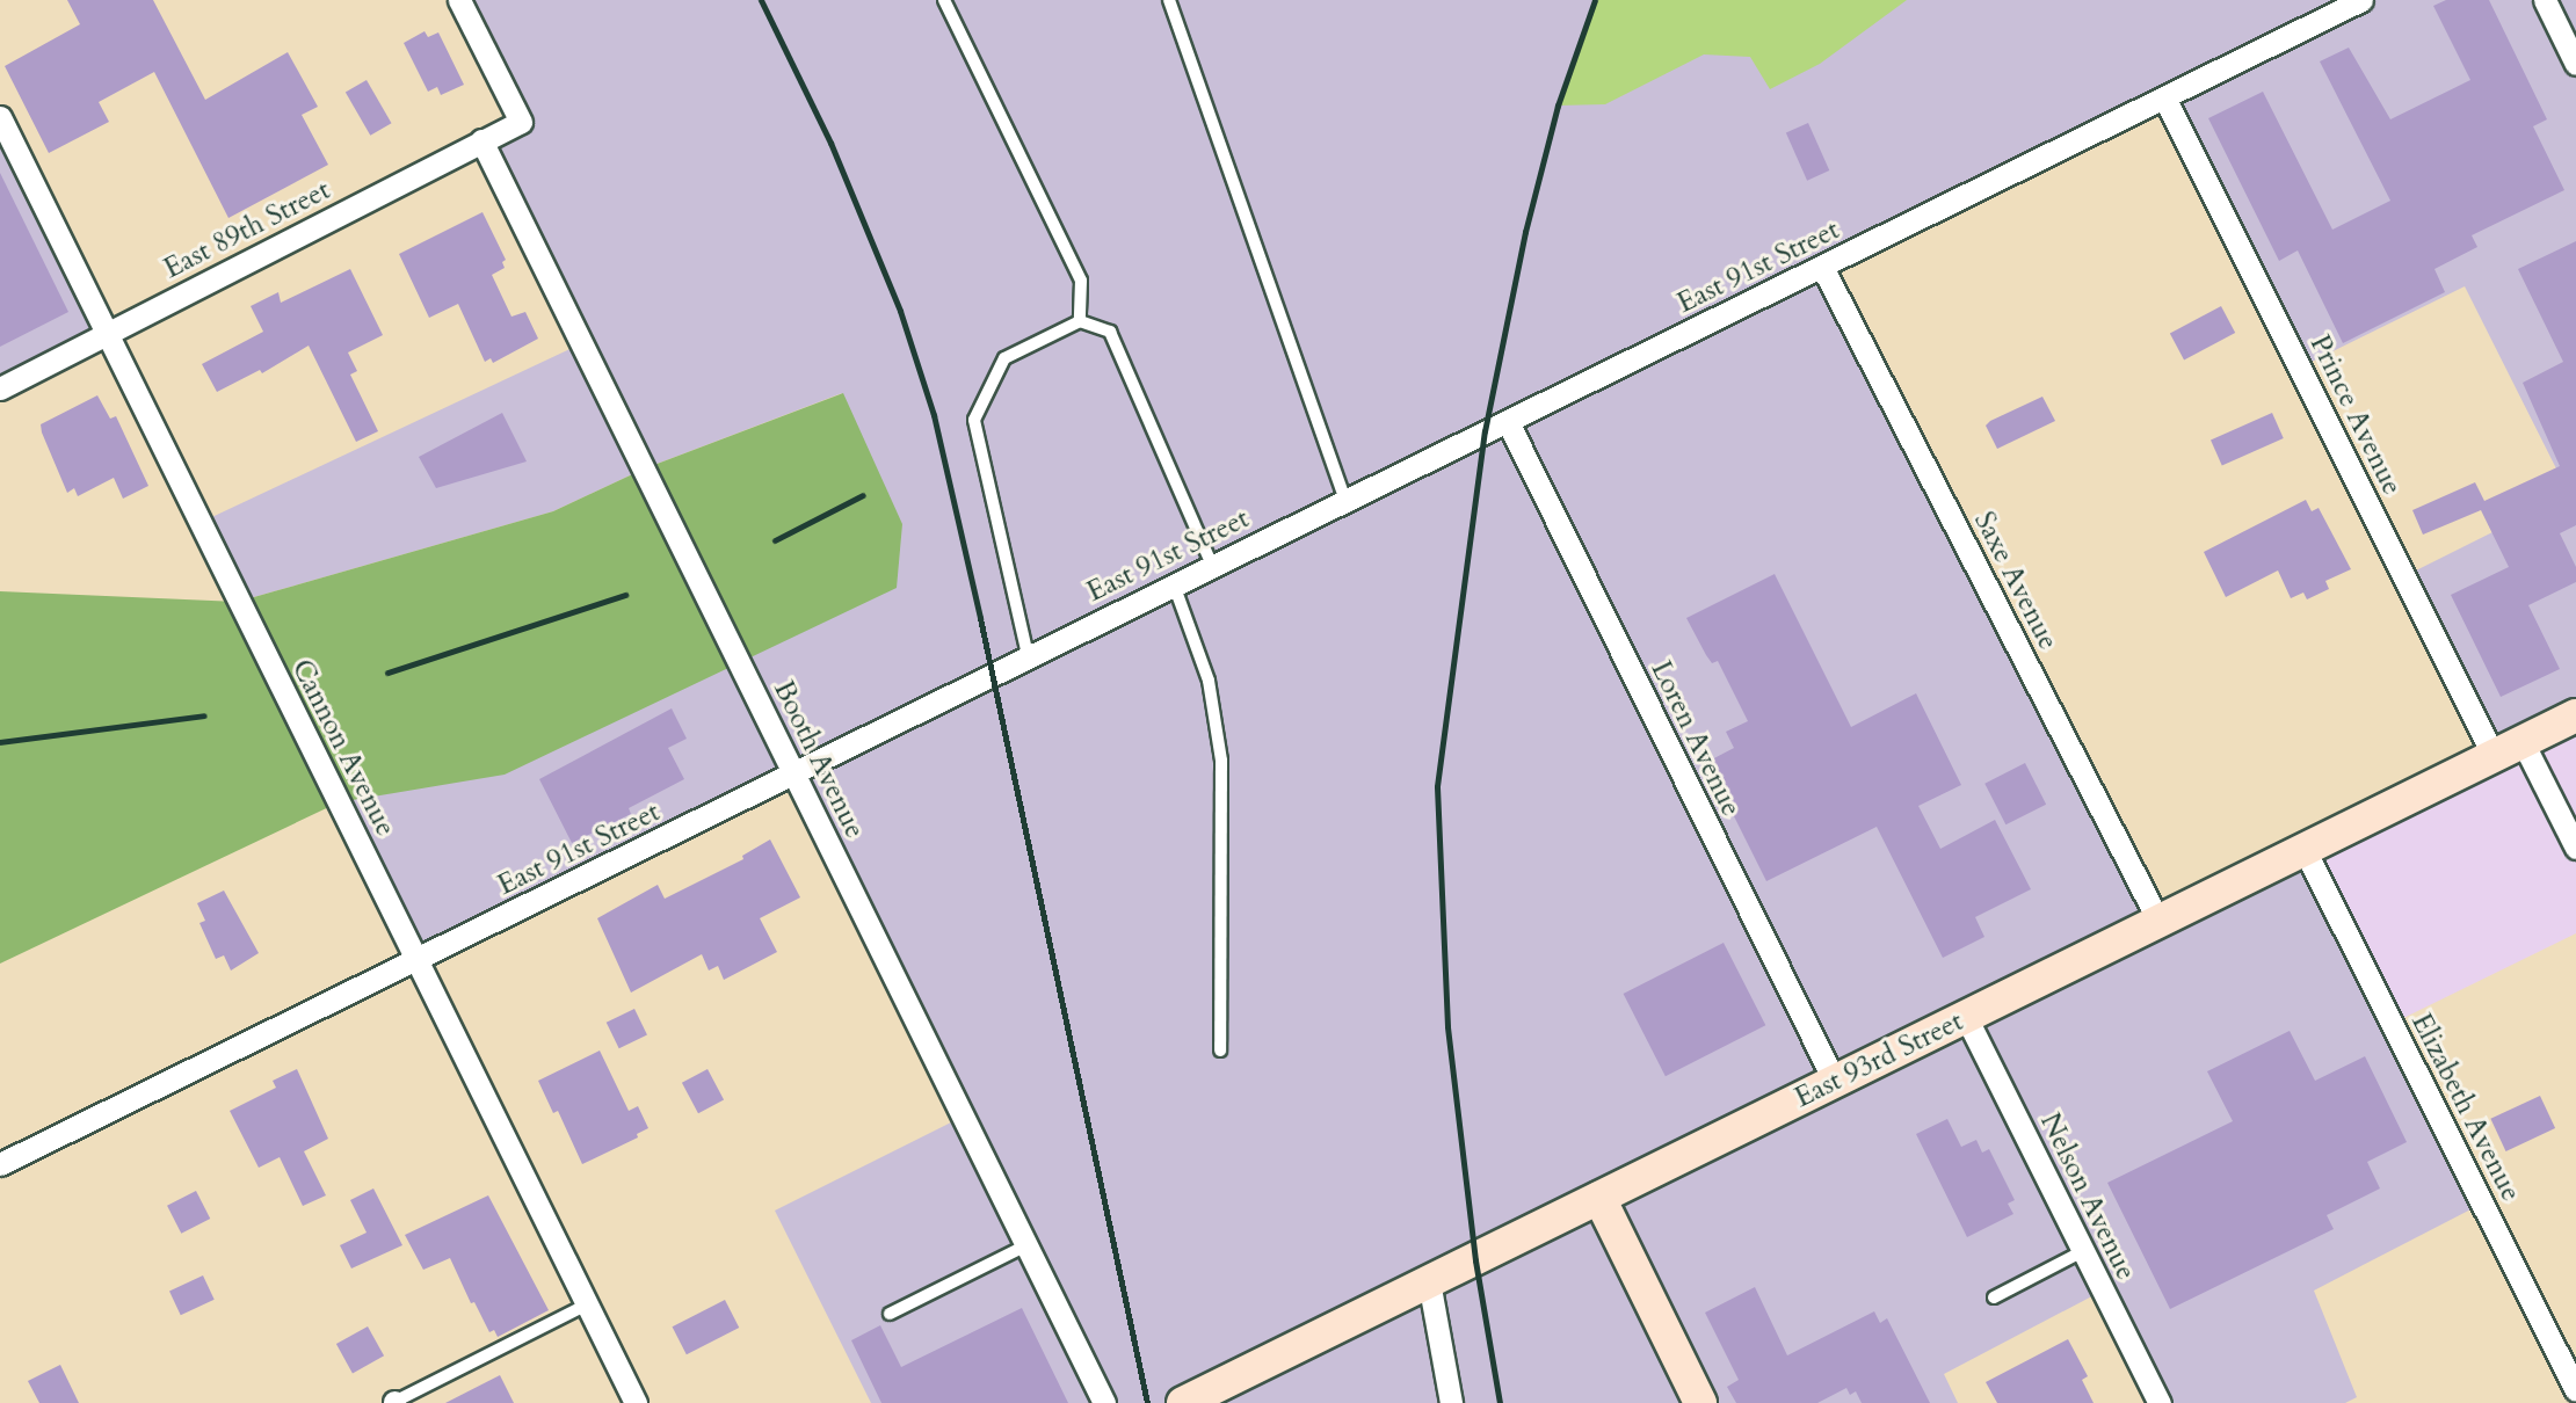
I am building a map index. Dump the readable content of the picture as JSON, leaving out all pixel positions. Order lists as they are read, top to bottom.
{
  "streets": {
    "main road": ["East 93rd Street"],
    "street": [
      "East 89th Street",
      "East 91st Street",
      "Prince Avenue",
      "Saxe Avenue",
      "Loren Avenue",
      "Cannon Avenue",
      "Booth Avenue",
      "Elizabeth Avenue",
      "Nelson Avenue"
    ]
  },
  "crossings": [
    ["East 89th Street", "Cannon Avenue"],
    ["East 89th Street", "Booth Avenue"],
    ["East 91st Street", "Prince Avenue"],
    ["East 91st Street", "Saxe Avenue"],
    ["East 91st Street", "Loren Avenue"],
    ["East 91st Street", "Cannon Avenue"],
    ["East 91st Street", "Booth Avenue"],
    ["Prince Avenue", "East 93rd Street"],
    ["Saxe Avenue", "East 93rd Street"],
    ["Loren Avenue", "East 93rd Street"],
    ["East 93rd Street", "Elizabeth Avenue"],
    ["East 93rd Street", "Nelson Avenue"]
  ]
}
